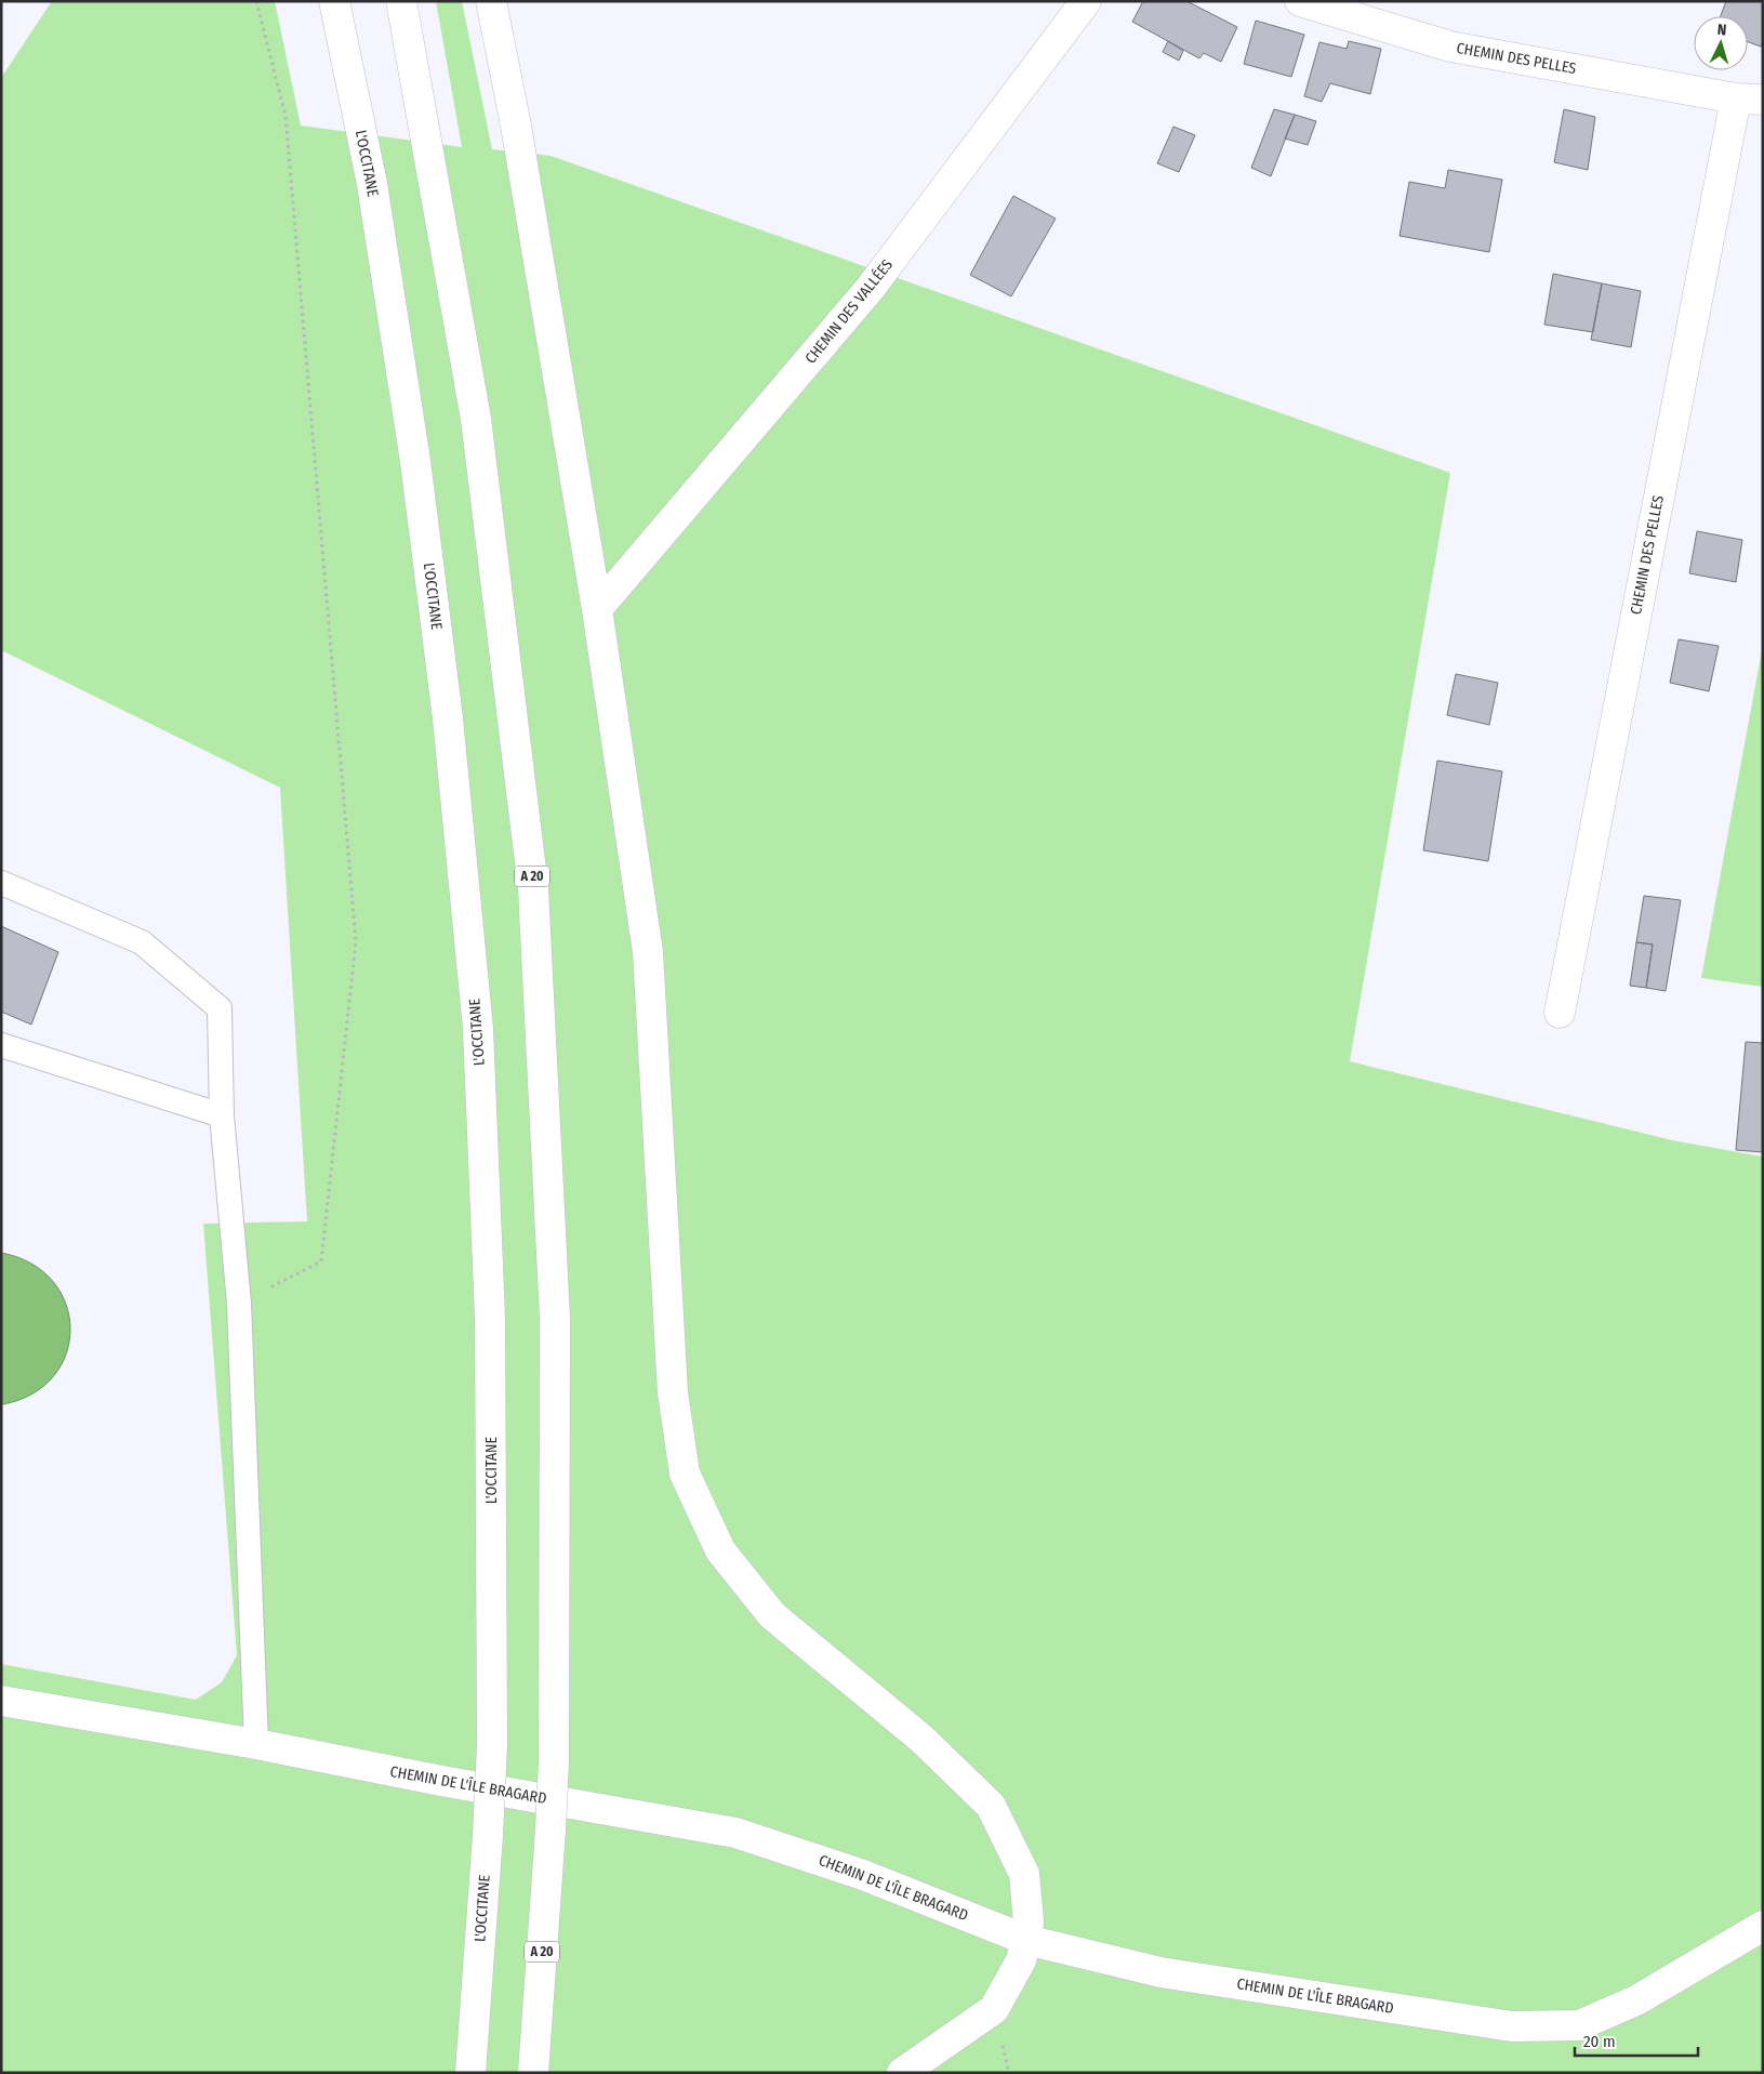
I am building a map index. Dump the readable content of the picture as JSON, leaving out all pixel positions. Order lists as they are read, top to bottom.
{
  "streets": {
    "main road": [
      "CHEMIN DES PELLES",
      "L'OCCITANE",
      "CHEMIN DES VALLÉES",
      "A 20",
      "CHEMIN DE L'ÎLE BRAGARD"
    ]
  },
  "scale_bar": "20 m",
  "north": "top"
}
